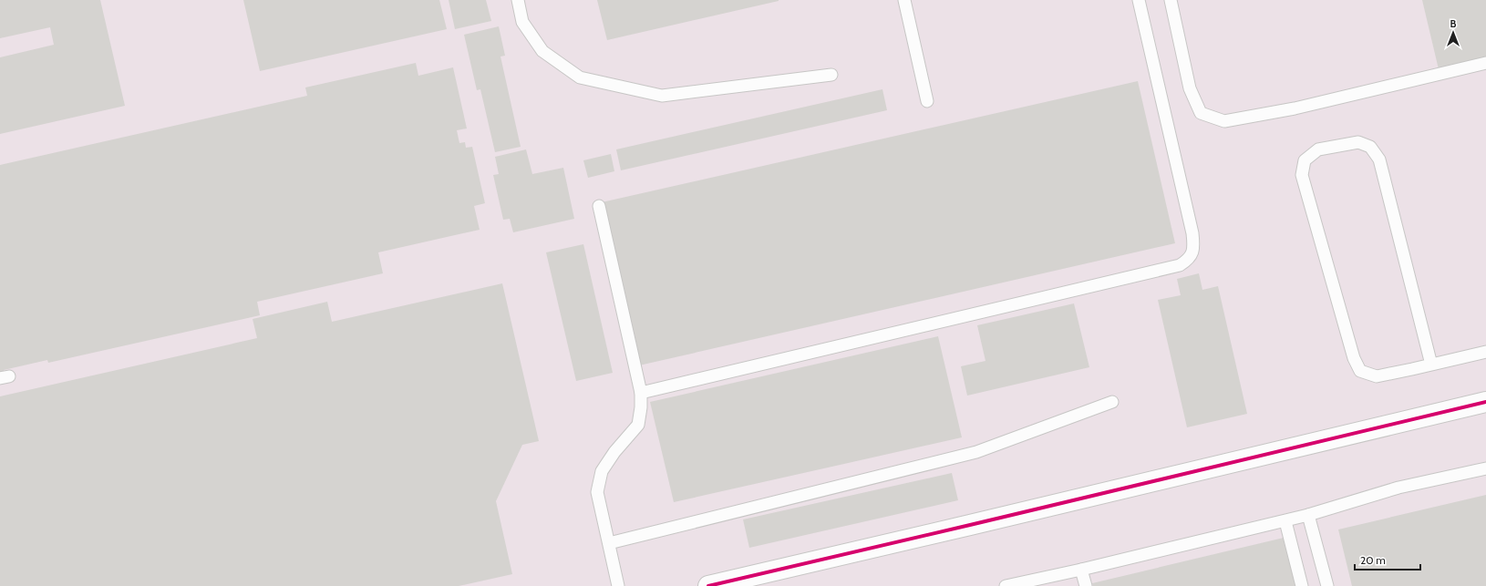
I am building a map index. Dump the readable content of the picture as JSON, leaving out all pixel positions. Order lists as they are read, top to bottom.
{
  "scale_bar": "20 m",
  "north": "top"
}
